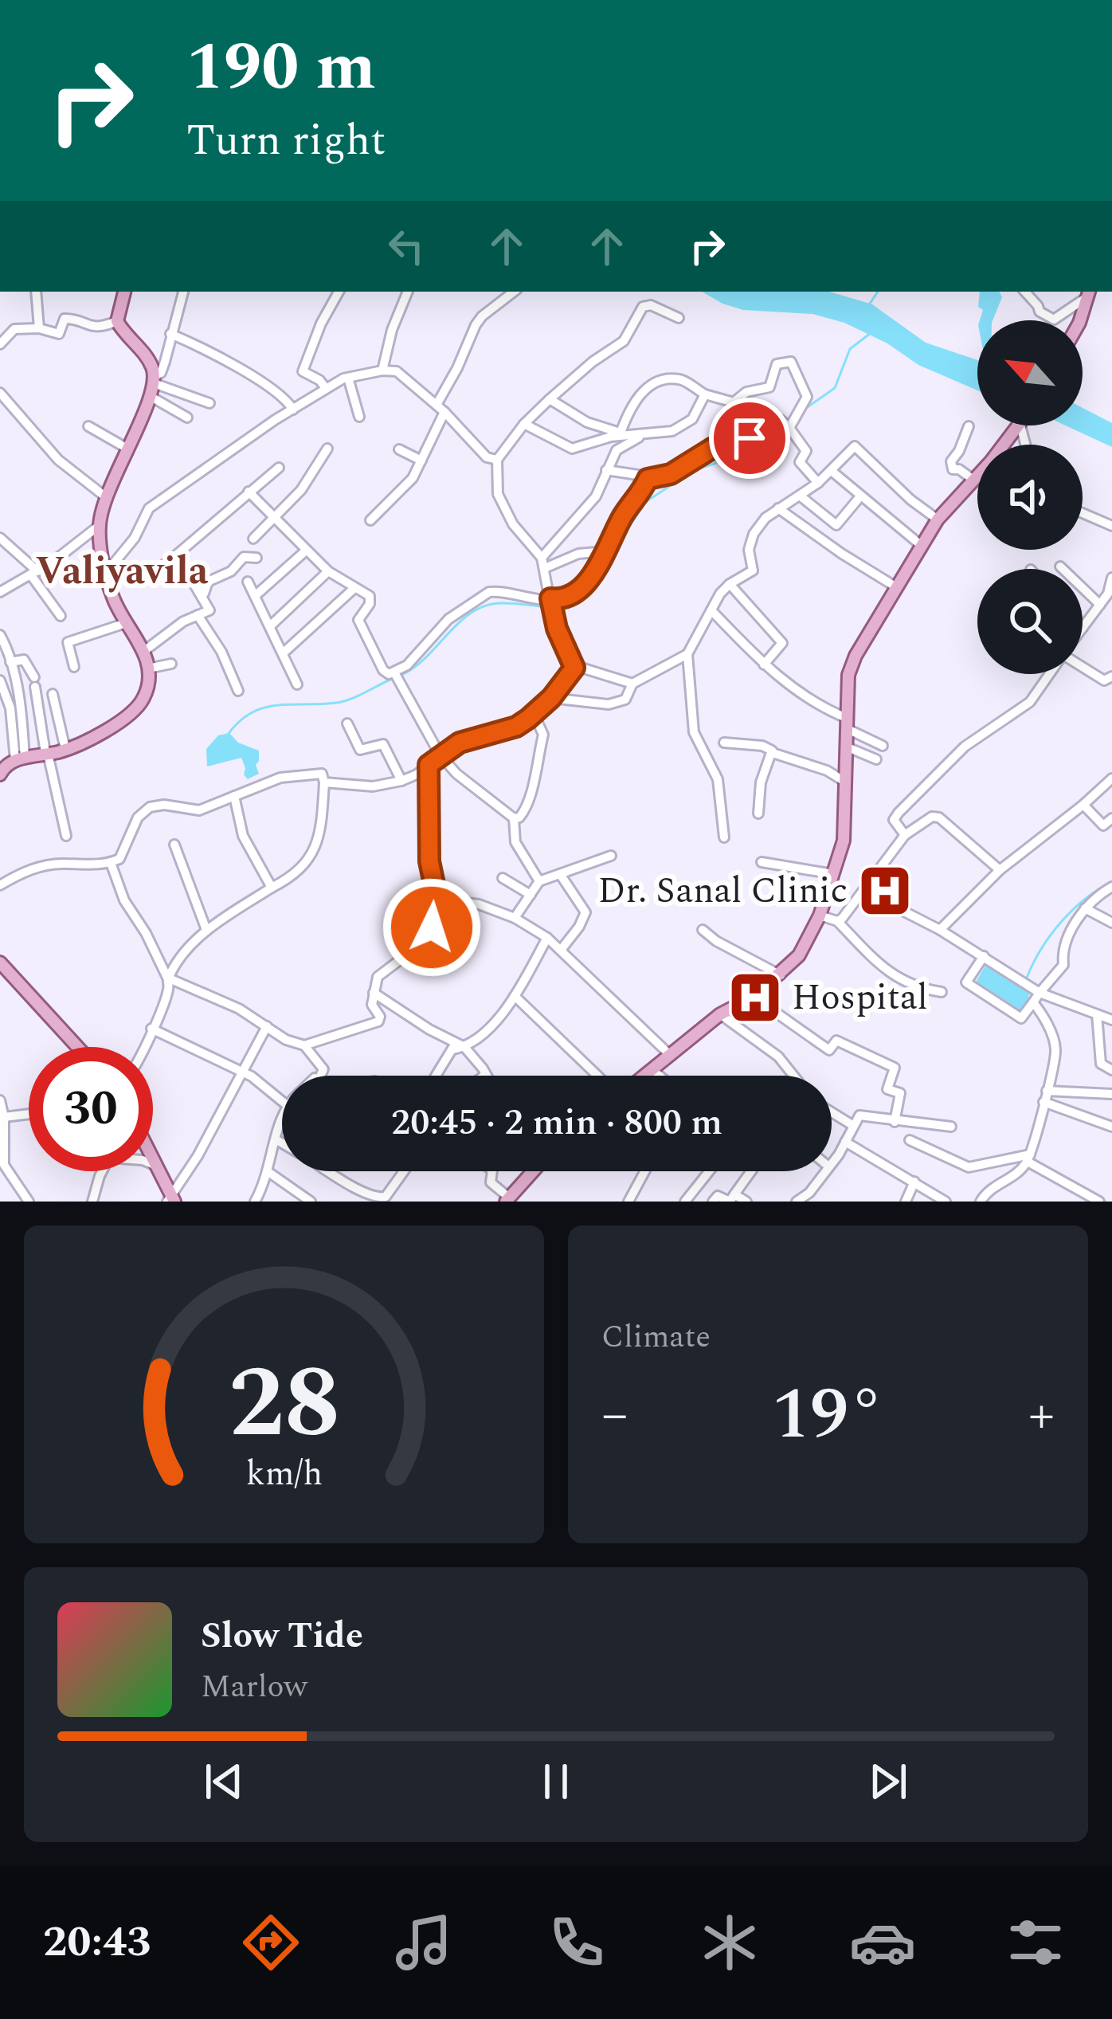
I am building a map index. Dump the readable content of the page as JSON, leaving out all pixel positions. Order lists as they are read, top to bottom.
{
  "districts": ["Valiyavila"],
  "places": {
    "hospital": ["Dr. Sanal Clinic", "Hospital"]
  },
  "north": "top left",
  "page": {
    "turn": ["190 m", "Turn right"],
    "limit": "30",
    "trip": "20:45 · 2 min · 800 m",
    "tile": "Climate",
    "heat": ["−", "19°", "+"],
    "song": ["Slow Tide", "Marlow"],
    "tabs": "20:43",
    "gauge": ["28", "km/h"]
  }
}
